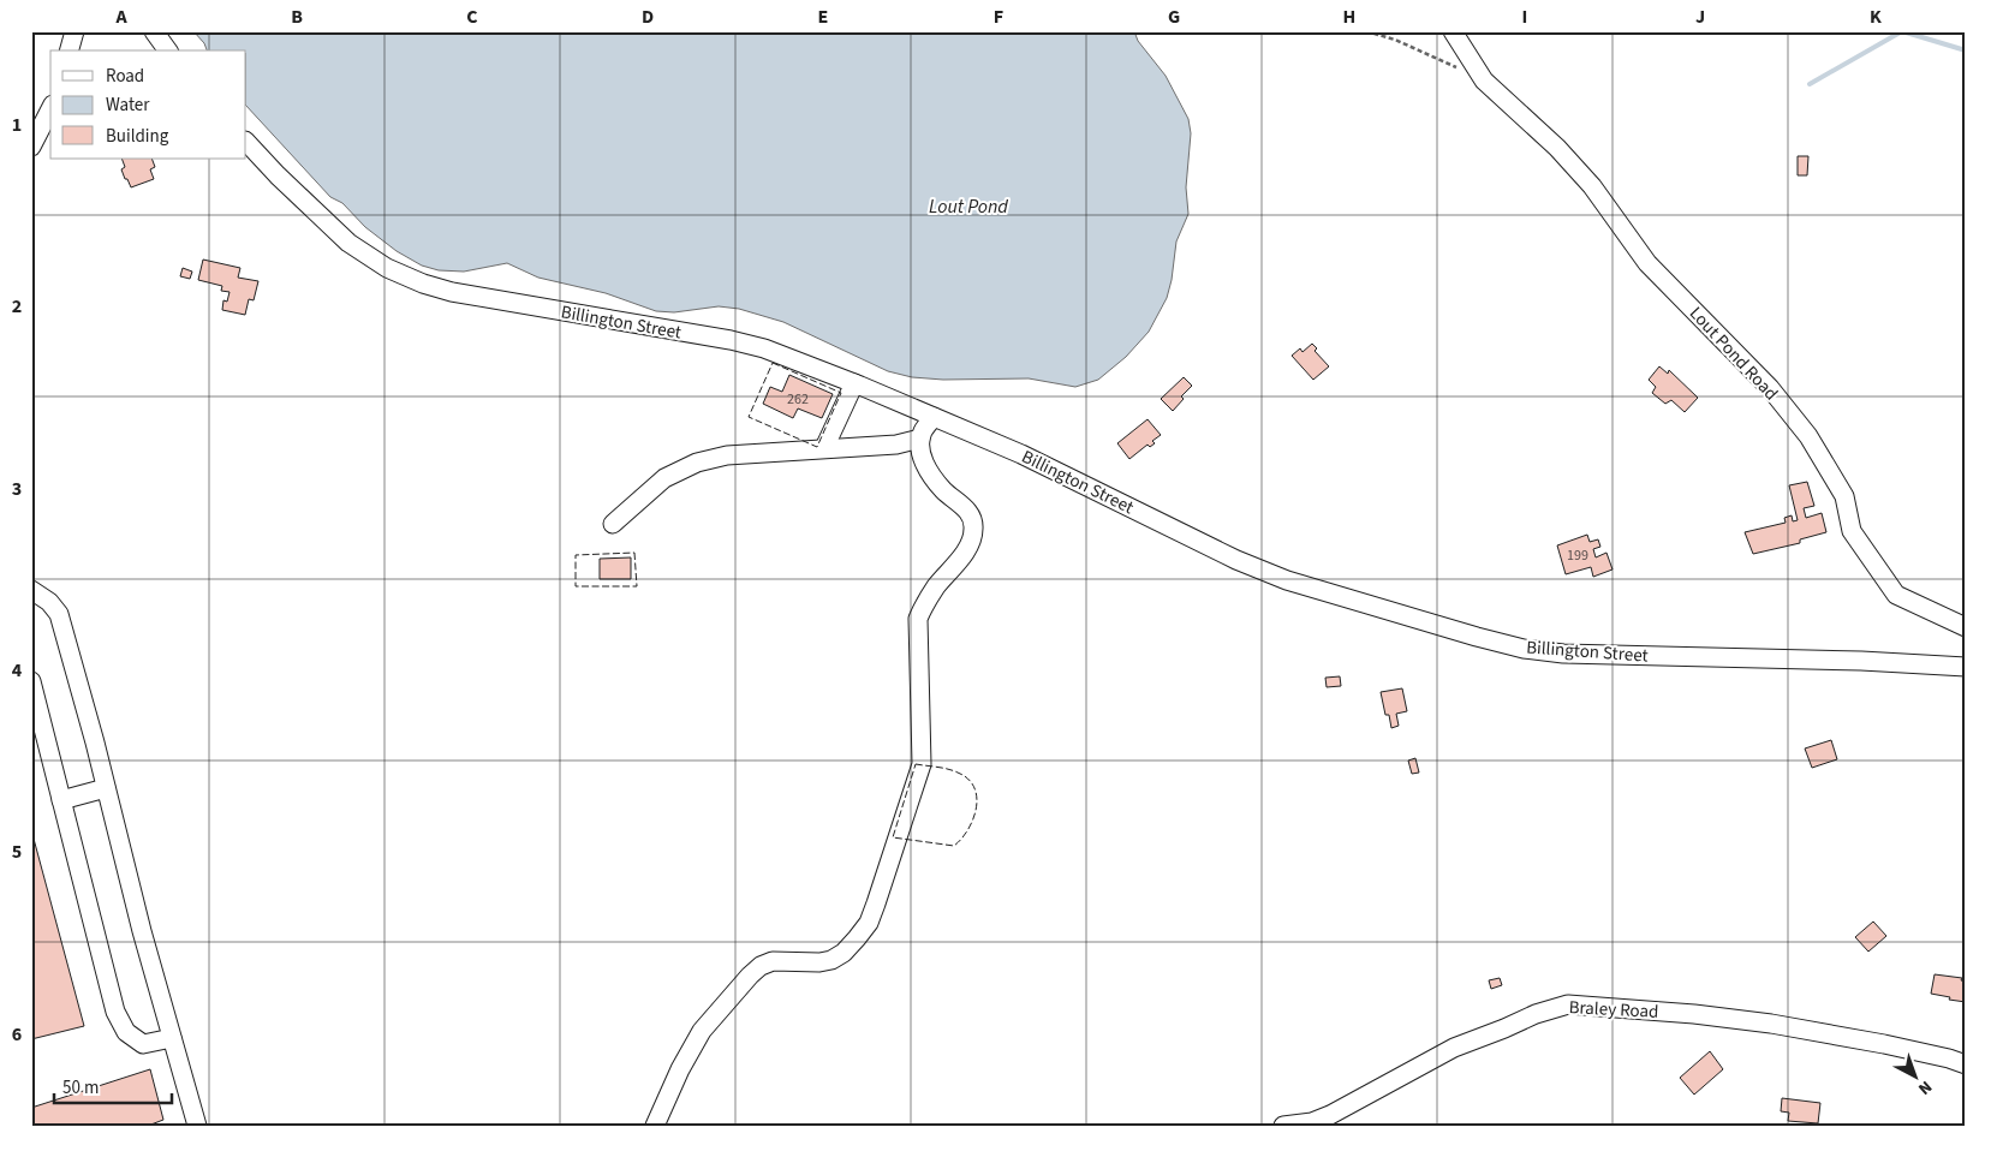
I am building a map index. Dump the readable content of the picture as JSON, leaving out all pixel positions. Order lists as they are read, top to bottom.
{
  "streets": {
    "street": ["Billington Street", "Lout Pond Road", "Braley Road"]
  },
  "water": ["Lout Pond"],
  "house_numbers": ["262", "199"],
  "legend": ["Road", "Water", "Building"],
  "scale_bar": "50 m",
  "north": "bottom right",
  "grid": {
    "columns": [
      "A",
      "B",
      "C",
      "D",
      "E",
      "F",
      "G",
      "H",
      "I",
      "J",
      "K"
    ],
    "rows": [
      "1",
      "2",
      "3",
      "4",
      "5",
      "6"
    ]
  }
}
